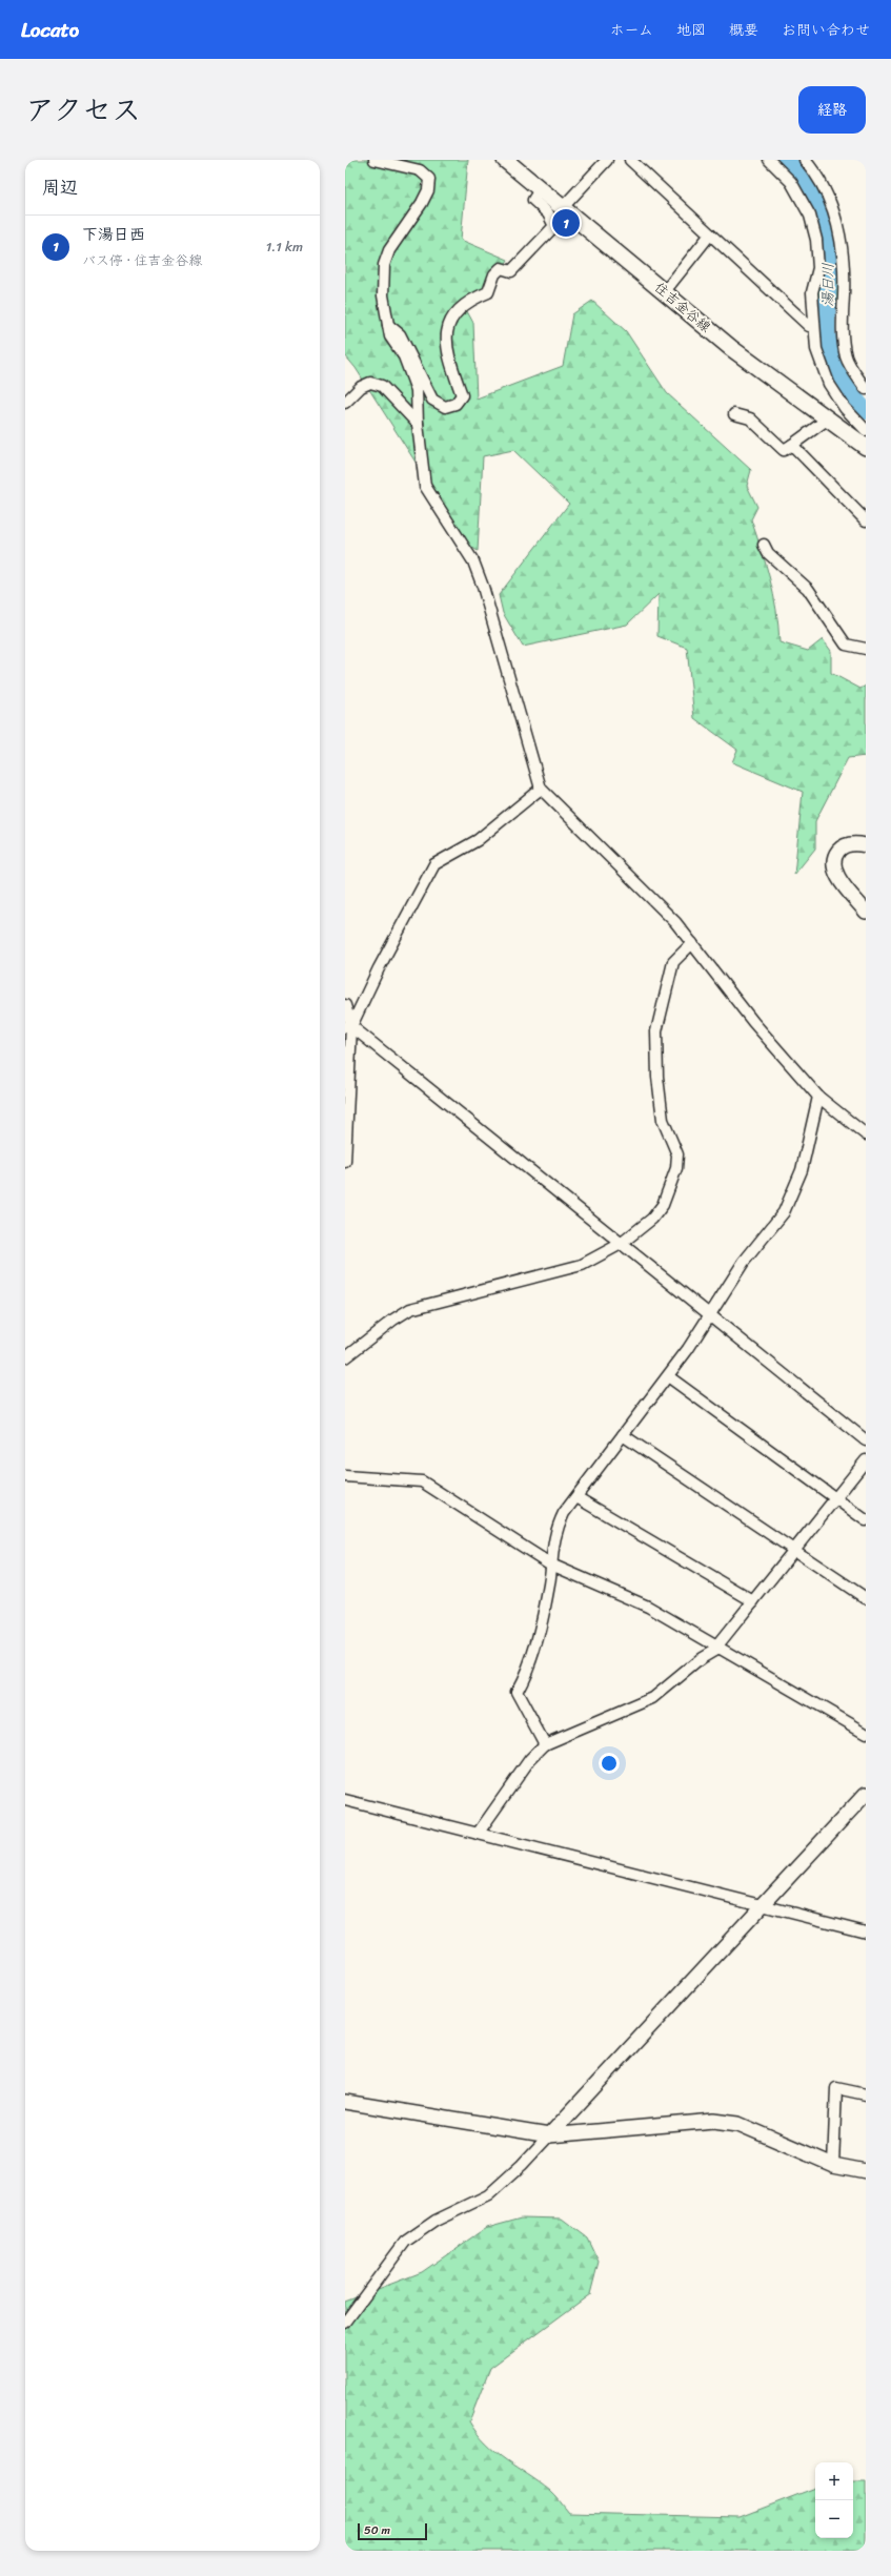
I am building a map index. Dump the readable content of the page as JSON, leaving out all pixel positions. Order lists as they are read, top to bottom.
{
  "streets": {
    "main road": ["住吉金谷線"]
  },
  "water": ["湯日川"],
  "scale_bar": "50 m",
  "page": {
    "header": "Locato",
    "nav": [
      "ホーム",
      "地図",
      "概要",
      "お問い合わせ"
    ],
    "title": "アクセス",
    "buttons": "経路",
    "heading": "周辺",
    "pins": "1",
    "list": [
      {
        "mark": "1",
        "name": "下湯日西",
        "note": "バス停 · 住吉金谷線",
        "value": "1.1 km"
      }
    ],
    "map_buttons": ["+", "−"],
    "scale": "50 m"
  }
}
